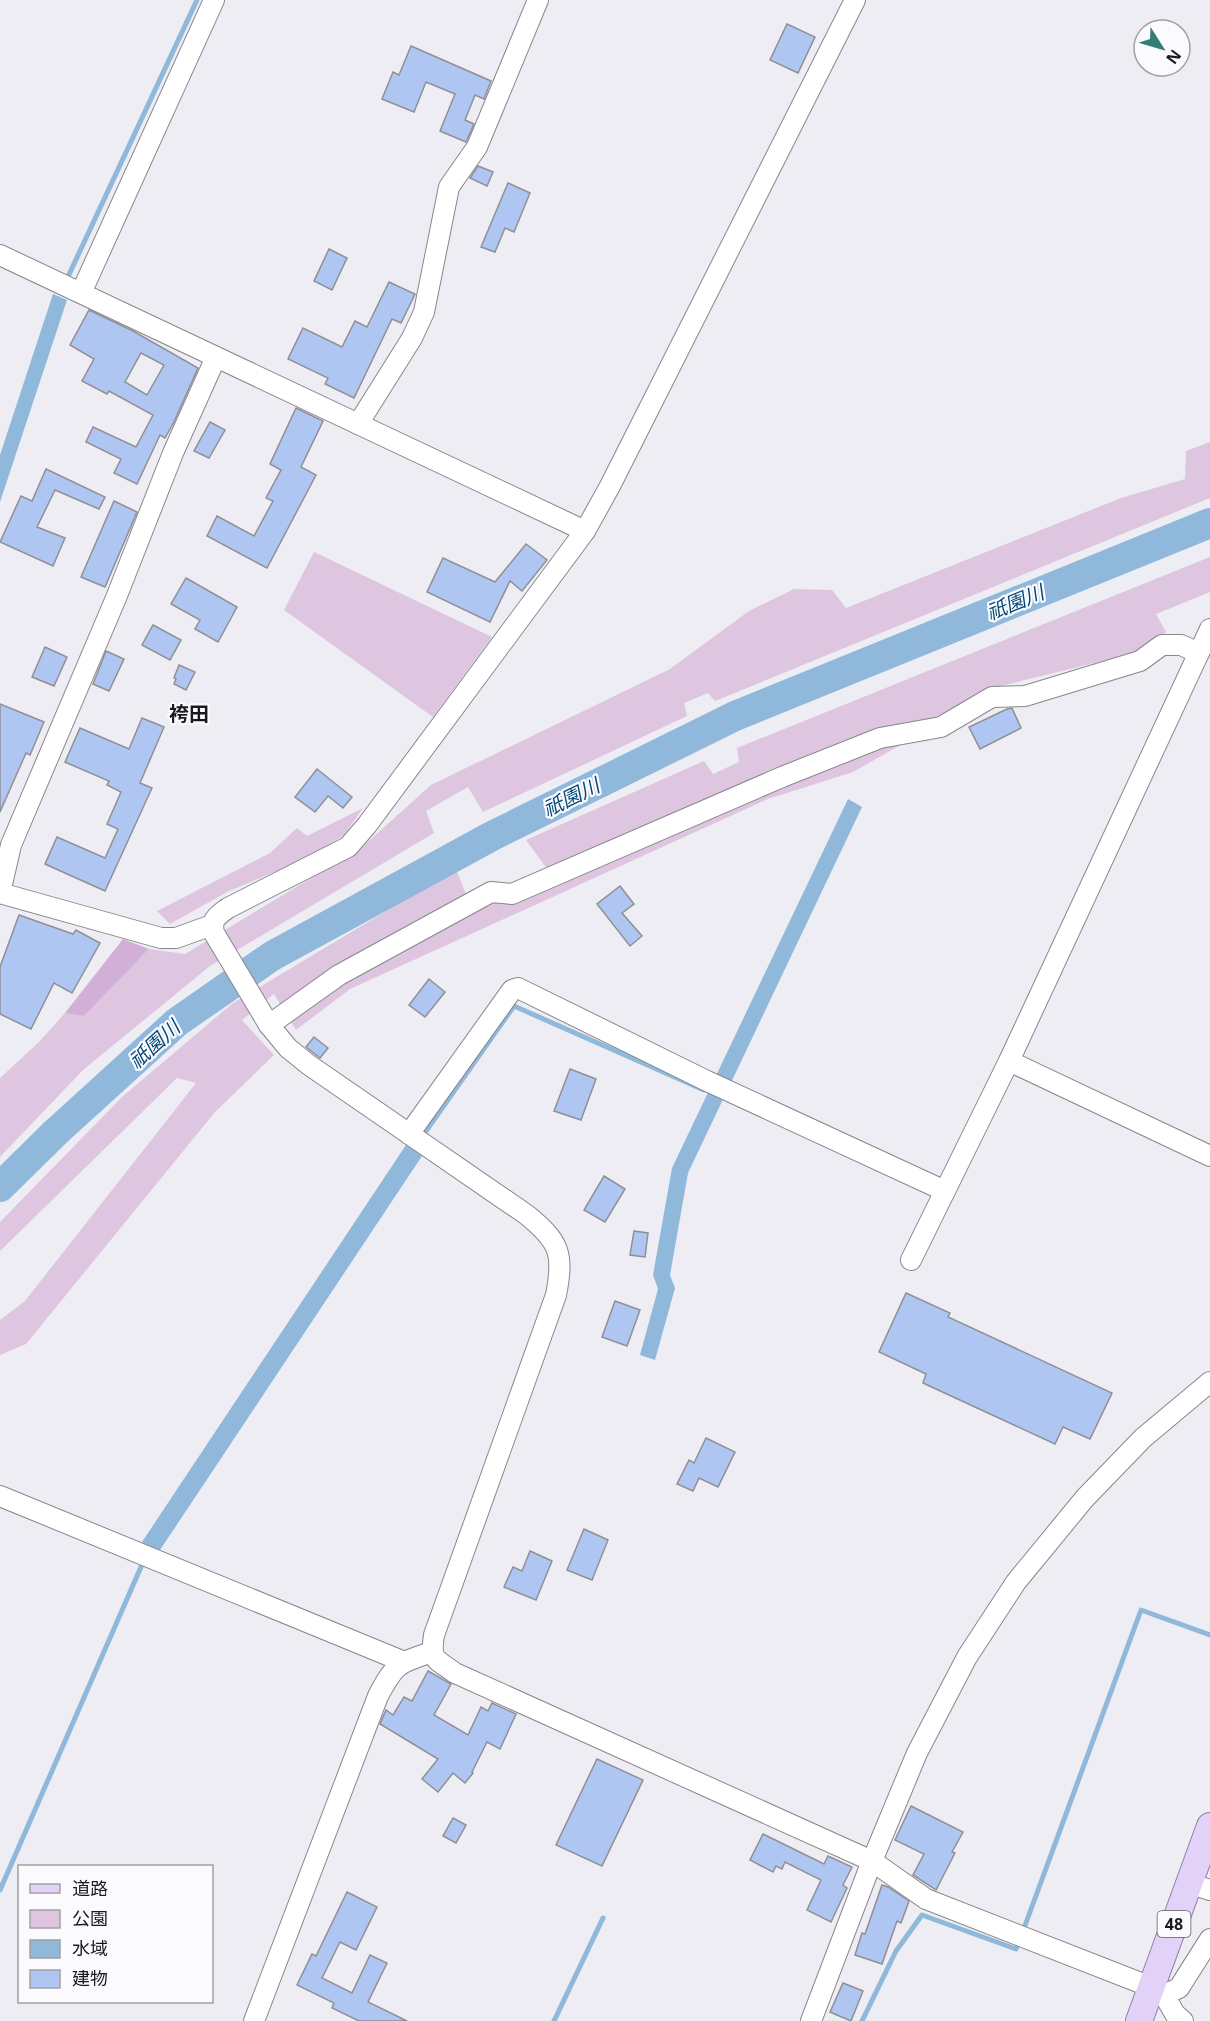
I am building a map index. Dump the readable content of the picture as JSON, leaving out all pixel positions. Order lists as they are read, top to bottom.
{
  "streets": {
    "main road": ["48"]
  },
  "districts": ["袴田"],
  "water": ["祇園川"],
  "legend": [
    "道路",
    "公園",
    "水域",
    "建物"
  ],
  "north": "bottom right"
}
